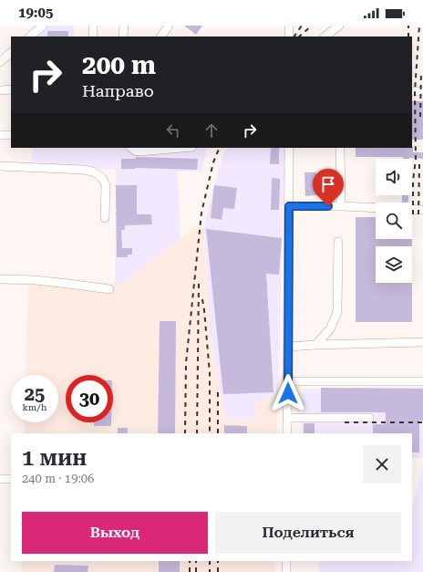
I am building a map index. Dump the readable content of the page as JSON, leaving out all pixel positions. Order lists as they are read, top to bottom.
{
  "page": {
    "status": "19:05",
    "turn": ["200 m", "Направо"],
    "speed": "25 km/h",
    "limit": "30",
    "heading": ["1 мин", "240 m · 19:06"],
    "buttons": ["Выход", "Поделиться"]
  }
}
